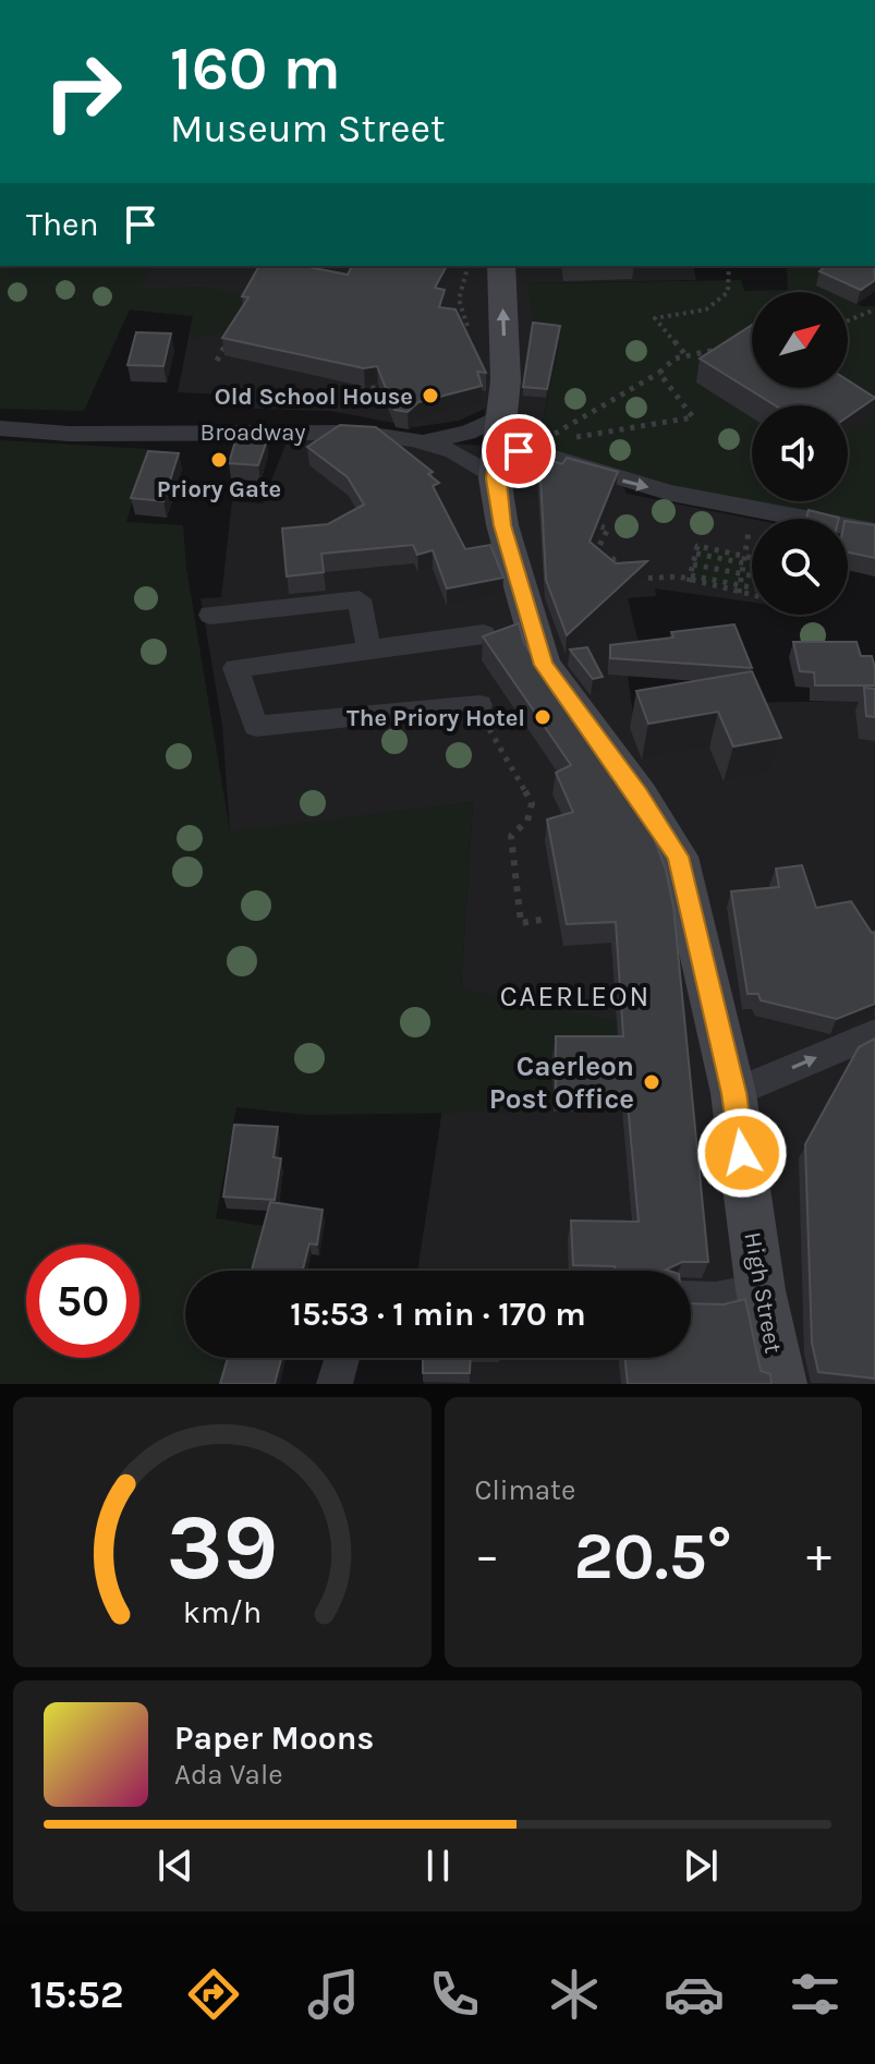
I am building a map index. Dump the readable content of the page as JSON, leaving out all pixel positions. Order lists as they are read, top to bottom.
{
  "streets": {
    "main road": ["High Street"],
    "street": ["Broadway"]
  },
  "crossings": [
    ["Broadway", "High Street"]
  ],
  "districts": ["CAERLEON"],
  "places": [
    "Old School House",
    "Priory Gate",
    "The Priory Hotel",
    "Caerleon Post Office"
  ],
  "north": "top right",
  "page": {
    "turn": ["160 m", "Museum Street"],
    "then": "Then",
    "limit": "50",
    "trip": "15:53 · 1 min · 170 m",
    "tile": "Climate",
    "heat": ["−", "20.5°", "+"],
    "song": ["Paper Moons", "Ada Vale"],
    "tabs": "15:52",
    "gauge": ["39", "km/h"]
  }
}
